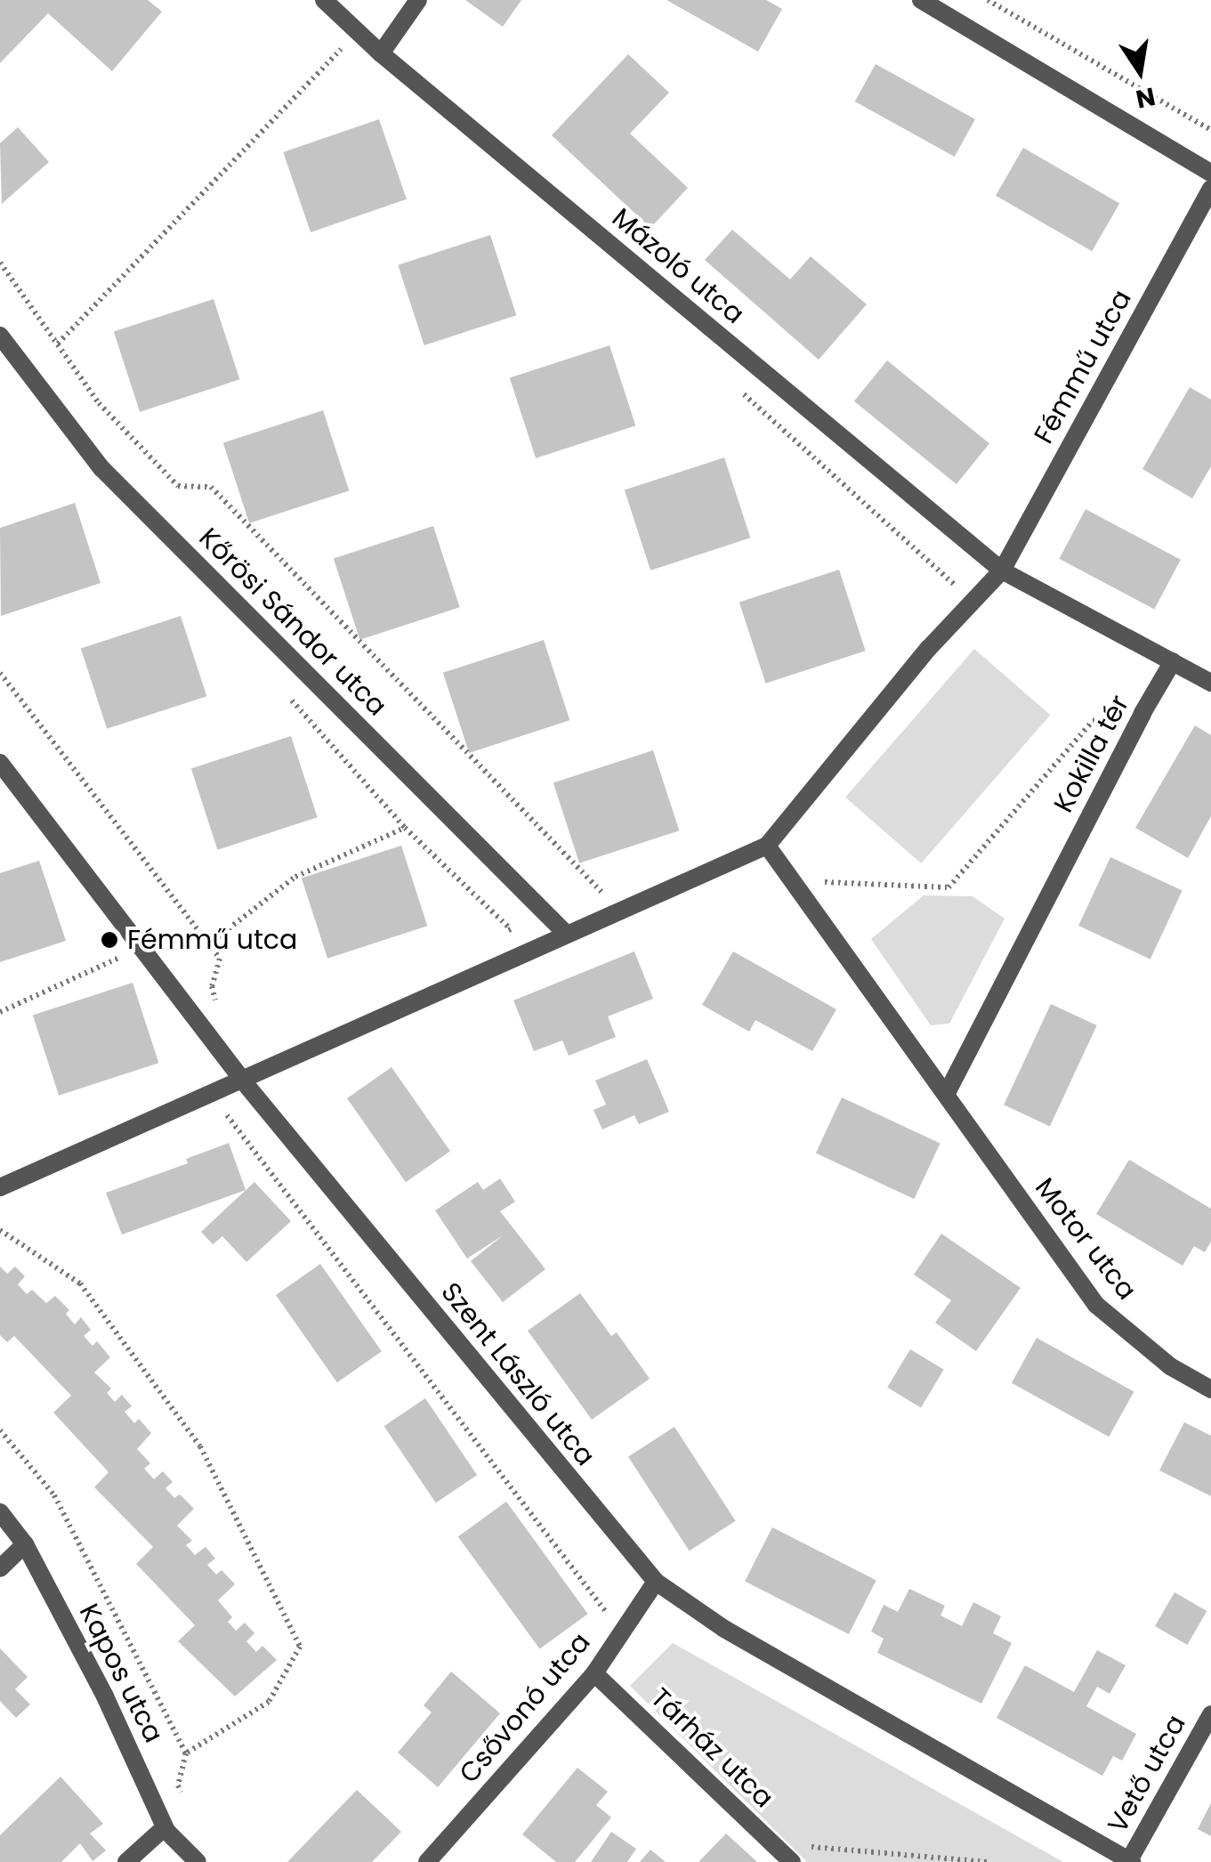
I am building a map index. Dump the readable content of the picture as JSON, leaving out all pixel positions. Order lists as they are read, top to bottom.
{
  "streets": {
    "street": [
      "Mázoló utca",
      "Fémmű utca",
      "Kőrösi Sándor utca",
      "Kokilla tér",
      "Motor utca",
      "Szent László utca",
      "Kapos utca",
      "Csővonó utca",
      "Tárház utca",
      "Vető utca"
    ]
  },
  "crossings": [
    ["Mázoló utca", "Fémmű utca"],
    ["Kokilla tér", "Motor utca"],
    ["Szent László utca", "Csővonó utca"],
    ["Szent László utca", "Vető utca"],
    ["Csővonó utca", "Tárház utca"]
  ],
  "places": ["Fémmű utca"],
  "north": "bottom"
}
